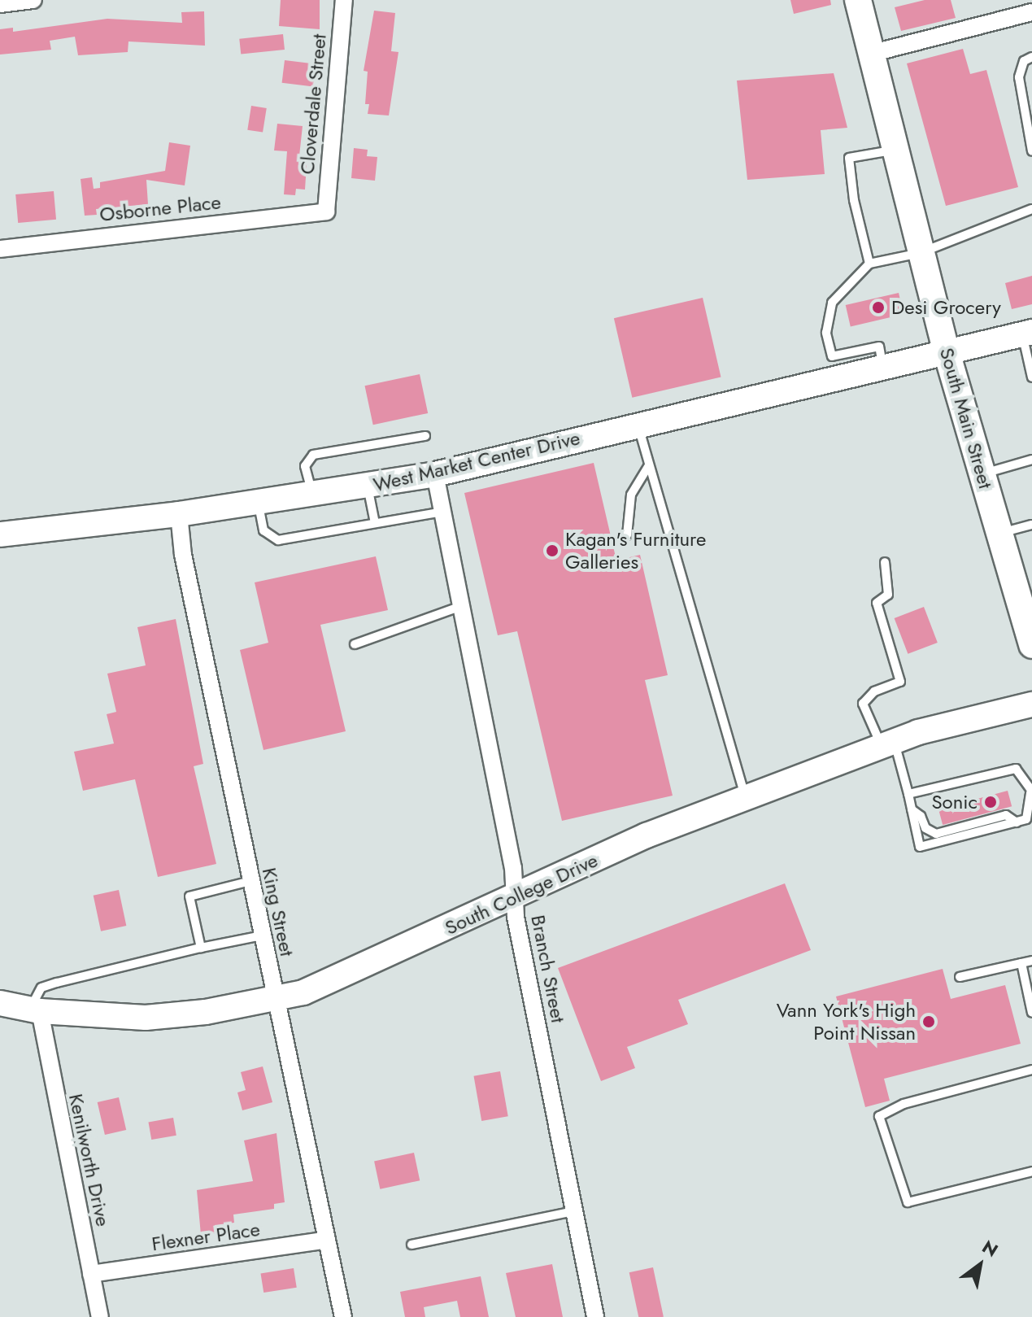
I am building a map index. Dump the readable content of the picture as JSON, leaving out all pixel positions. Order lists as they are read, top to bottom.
{
  "streets": {
    "main road": ["South Main Street", "West Market Center Drive", "South College Drive"],
    "street": [
      "Cloverdale Street",
      "Osborne Place",
      "King Street",
      "Branch Street",
      "Kenilworth Drive",
      "Flexner Place"
    ]
  },
  "crossings": [
    ["Cloverdale Street", "Osborne Place"],
    ["South Main Street", "West Market Center Drive"],
    ["West Market Center Drive", "King Street"],
    ["West Market Center Drive", "Branch Street"],
    ["South College Drive", "King Street"],
    ["South College Drive", "Branch Street"],
    ["South College Drive", "Kenilworth Drive"],
    ["King Street", "Flexner Place"],
    ["Kenilworth Drive", "Flexner Place"]
  ],
  "places": [
    "Desi Grocery",
    "Kagan's Furniture Galleries",
    "Sonic",
    "Vann York's High Point Nissan"
  ],
  "north": "top right"
}
